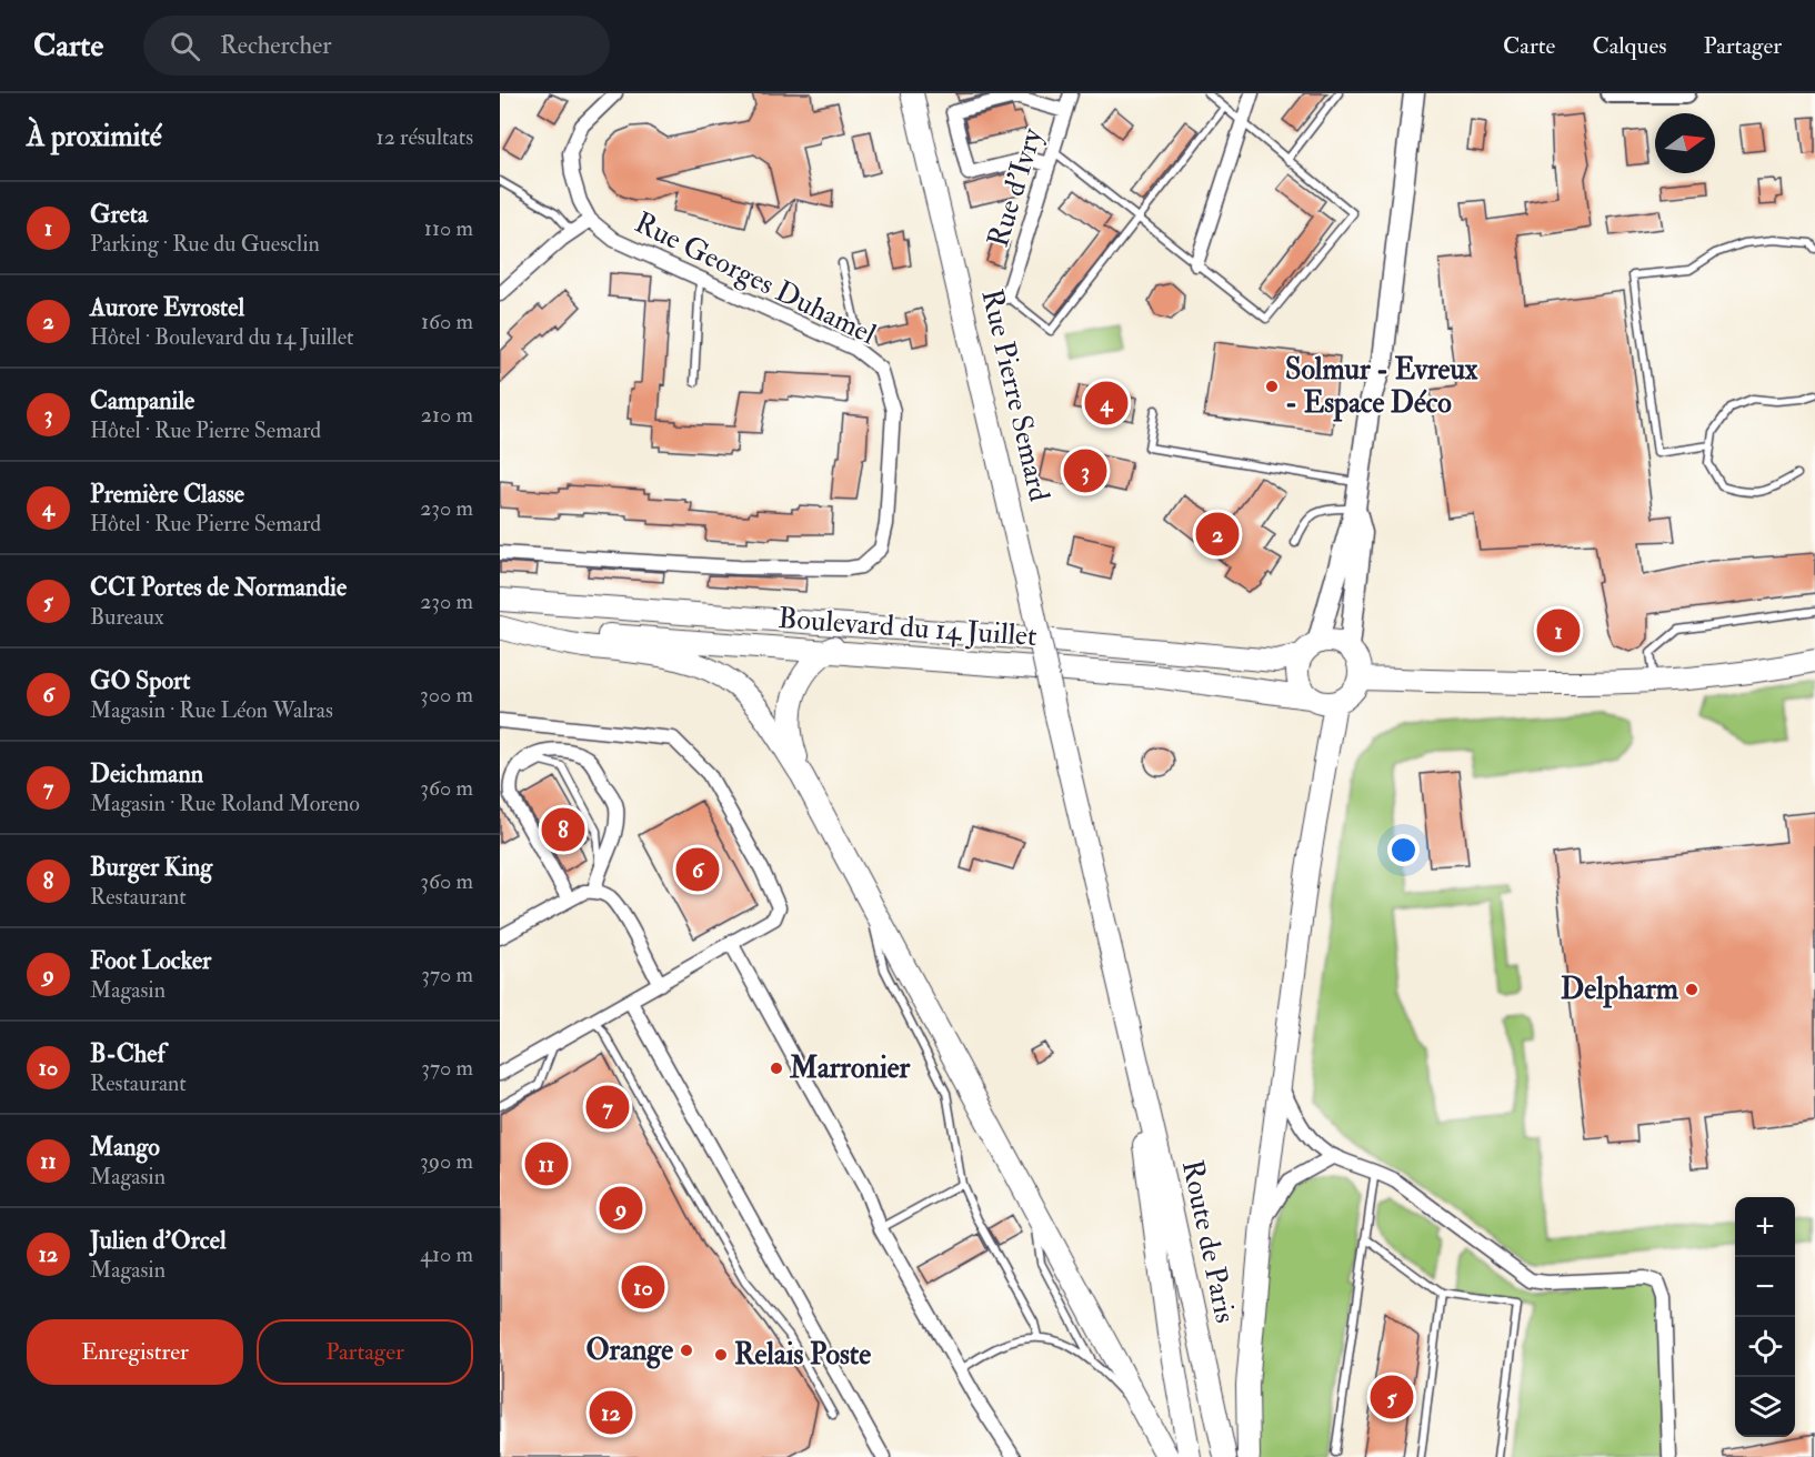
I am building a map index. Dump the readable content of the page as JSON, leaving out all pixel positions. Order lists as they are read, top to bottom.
{
  "streets": {
    "main road": ["Rue Pierre Semard", "Boulevard du 14 Juillet", "Route de Paris"],
    "street": ["Rue d'Ivry", "Rue Georges Duhamel"]
  },
  "crossings": [
    ["Rue Pierre Semard", "Route de Paris"]
  ],
  "places": [
    "Solmur - Evreux - Espace Déco",
    "Delpharm",
    "Marronier",
    "Orange",
    "Relais Poste"
  ],
  "north": "right",
  "page": {
    "header": "Carte",
    "search": "Rechercher",
    "nav": ["Carte", "Calques", "Partager"],
    "heading": ["À proximité", "12 résultats"],
    "list": [
      {
        "mark": "1",
        "name": "Greta",
        "note": "Parking · Rue du Guesclin",
        "value": "110 m"
      },
      {
        "mark": "2",
        "name": "Aurore Evrostel",
        "note": "Hôtel · Boulevard du 14 Juillet",
        "value": "160 m"
      },
      {
        "mark": "3",
        "name": "Campanile",
        "note": "Hôtel · Rue Pierre Semard",
        "value": "210 m"
      },
      {
        "mark": "4",
        "name": "Première Classe",
        "note": "Hôtel · Rue Pierre Semard",
        "value": "230 m"
      },
      {
        "mark": "5",
        "name": "CCI Portes de Normandie",
        "note": "Bureaux",
        "value": "230 m"
      },
      {
        "mark": "6",
        "name": "GO Sport",
        "note": "Magasin · Rue Léon Walras",
        "value": "300 m"
      },
      {
        "mark": "7",
        "name": "Deichmann",
        "note": "Magasin · Rue Roland Moreno",
        "value": "360 m"
      },
      {
        "mark": "8",
        "name": "Burger King",
        "note": "Restaurant",
        "value": "360 m"
      },
      {
        "mark": "9",
        "name": "Foot Locker",
        "note": "Magasin",
        "value": "370 m"
      },
      {
        "mark": "10",
        "name": "B-Chef",
        "note": "Restaurant",
        "value": "370 m"
      },
      {
        "mark": "11",
        "name": "Mango",
        "note": "Magasin",
        "value": "390 m"
      },
      {
        "mark": "12",
        "name": "Julien d'Orcel",
        "note": "Magasin",
        "value": "410 m"
      }
    ],
    "pins": [
      "4",
      "3",
      "2",
      "1",
      "8",
      "6",
      "7",
      "11",
      "9",
      "10",
      "5",
      "12"
    ],
    "map_buttons": ["+", "−"],
    "buttons": ["Enregistrer", "Partager"]
  }
}
